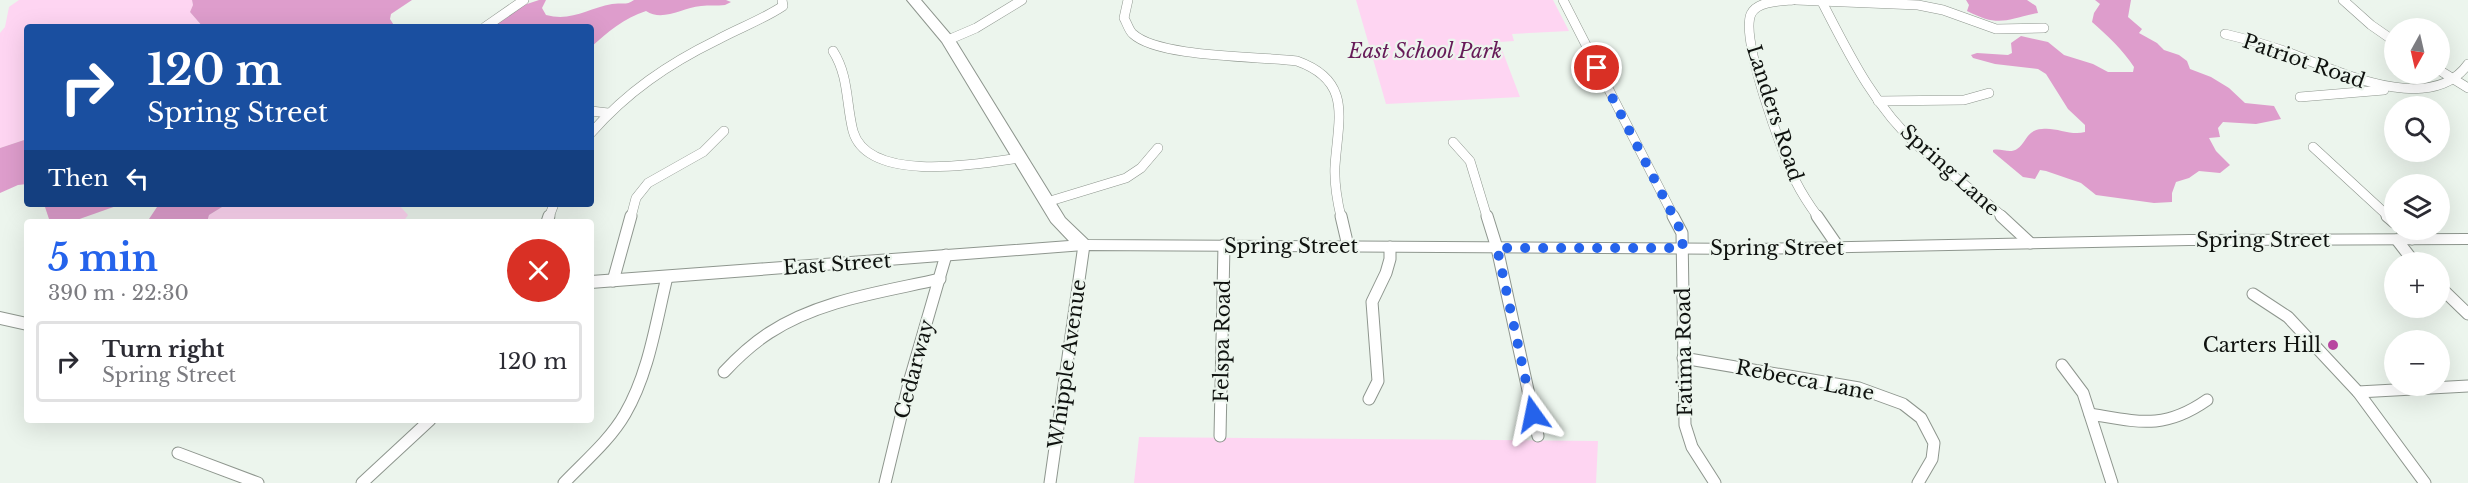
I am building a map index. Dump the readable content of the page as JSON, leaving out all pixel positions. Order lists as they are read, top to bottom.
{
  "streets": {
    "main road": ["Spring Street", "East Street"],
    "street": [
      "Patriot Road",
      "Landers Road",
      "Spring Lane",
      "Felspa Road",
      "Fatima Road",
      "Whipple Avenue",
      "Cedarway",
      "Rebecca Lane"
    ]
  },
  "crossings": [
    ["Landers Road", "Spring Lane"],
    ["Landers Road", "Spring Street"],
    ["Spring Lane", "Spring Street"],
    ["Spring Street", "East Street"],
    ["Spring Street", "Felspa Road"],
    ["Spring Street", "Fatima Road"],
    ["Spring Street", "Whipple Avenue"],
    ["East Street", "Whipple Avenue"],
    ["East Street", "Cedarway"],
    ["Fatima Road", "Rebecca Lane"]
  ],
  "parks": ["East School Park"],
  "places": ["Carters Hill"],
  "north": "bottom",
  "page": {
    "map_buttons": ["+", "−"],
    "turn": ["120 m", "Spring Street"],
    "then": "Then",
    "heading": ["5 min", "390 m · 22:30"],
    "list": [
      {
        "name": "Turn right",
        "note": "Spring Street",
        "value": "120 m"
      }
    ]
  }
}
